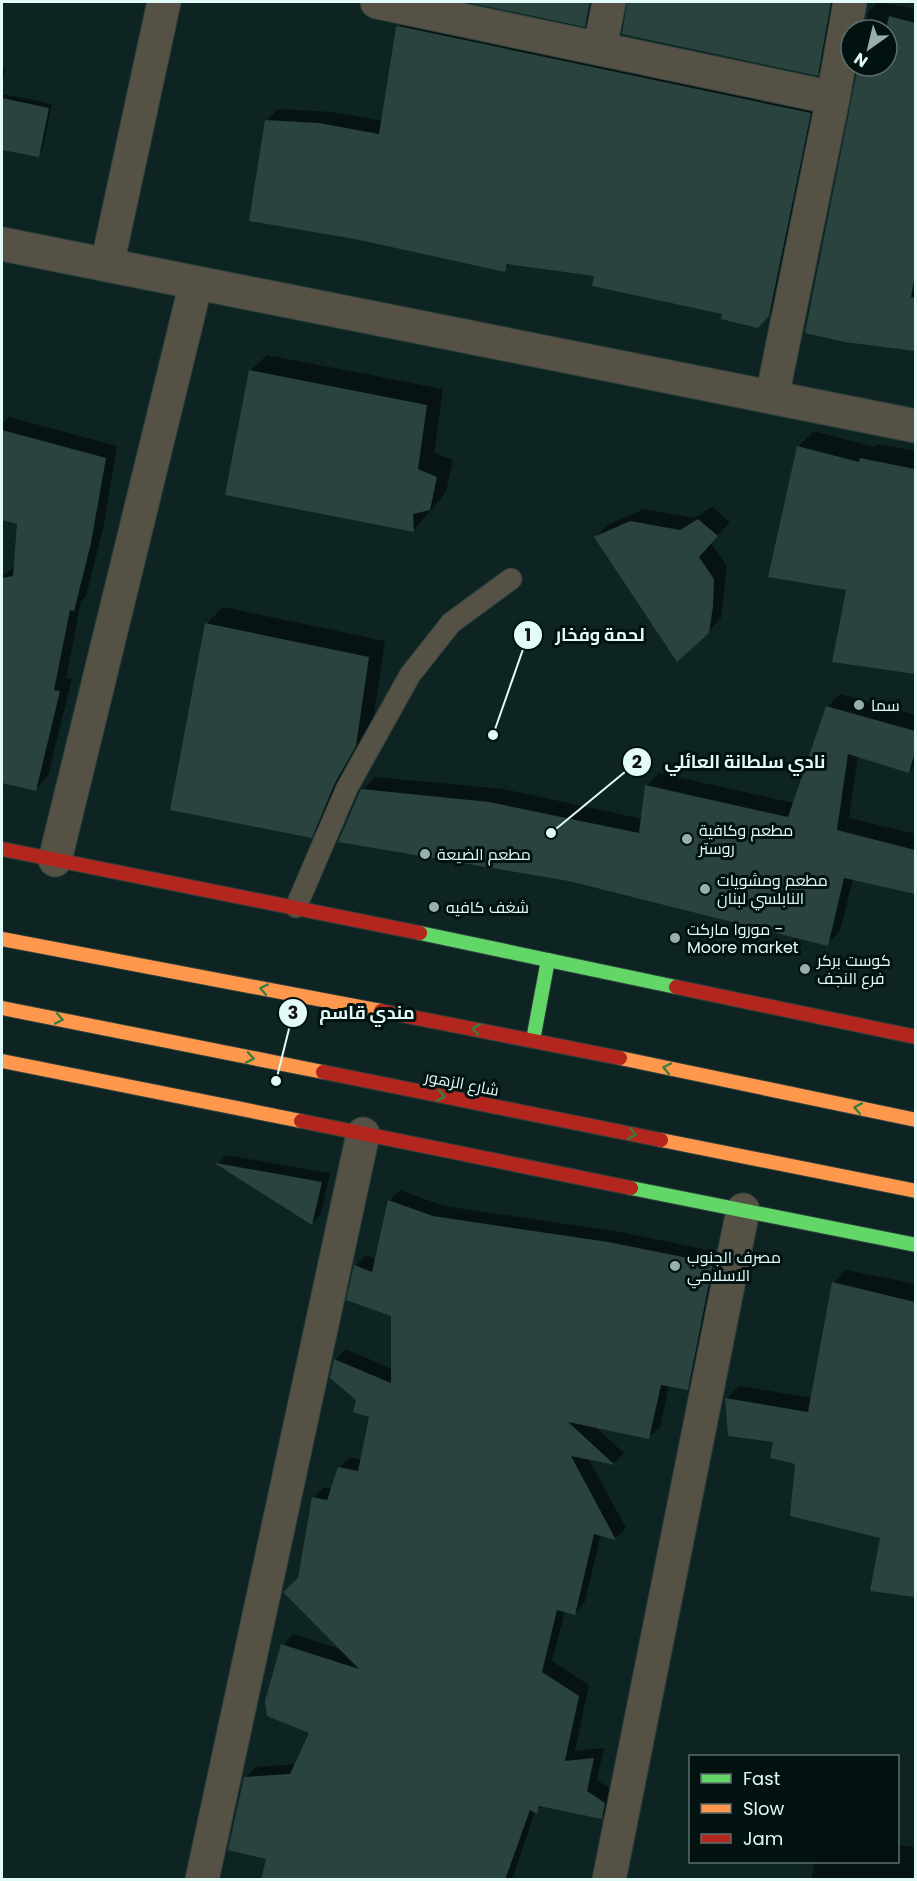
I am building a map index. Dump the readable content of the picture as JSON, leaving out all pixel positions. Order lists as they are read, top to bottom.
{
  "streets": {
    "main road": ["شارع الزهور"]
  },
  "places": [
    "سما",
    "لحمة وفخار",
    "نادي سلطانة العائلي",
    "مطعم وكافية روستر",
    "مطعم الضيعة",
    "مطعم ومشويات النابلسي لبنان",
    "شغف كافيه",
    "موروا ماركت - Moore market",
    "كوست بركر فرع النجف",
    "مندي قاسم",
    "مصرف الجنوب الاسلامي"
  ],
  "legend": ["Fast", "Slow", "Jam"],
  "north": "bottom left"
}
